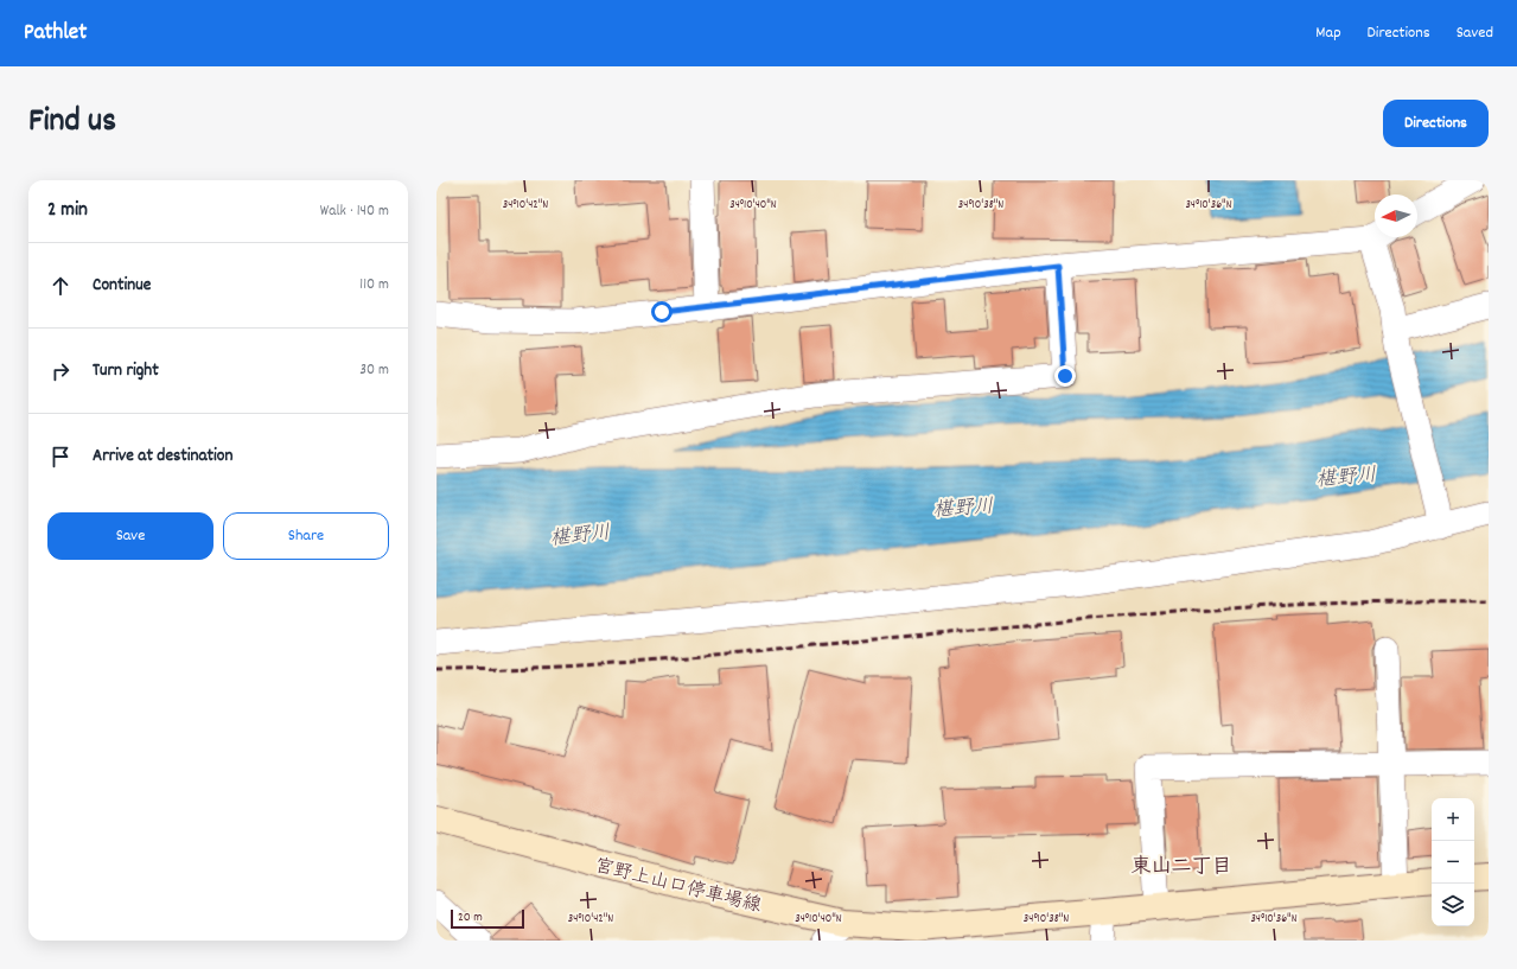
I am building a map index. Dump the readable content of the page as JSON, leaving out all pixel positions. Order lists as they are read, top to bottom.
{
  "streets": {
    "main road": ["宮野上山口停車場線"]
  },
  "districts": ["東山二丁目"],
  "water": ["椹野川"],
  "scale_bar": "20 m",
  "north": "left",
  "page": {
    "header": "Pathlet",
    "nav": ["Map", "Directions", "Saved"],
    "title": "Find us",
    "buttons": [
      "Directions",
      ["Save", "Share"]
    ],
    "heading": ["2 min", "Walk · 140 m"],
    "list": [
      ["Continue", "110 m"],
      ["Turn right", "30 m"],
      "Arrive at destination"
    ],
    "map_buttons": ["+", "−"],
    "scale": "20 m"
  },
  "coordinates": [
    "34°10'42\"N",
    "34°10'40\"N",
    "34°10'38\"N",
    "34°10'36\"N"
  ]
}
